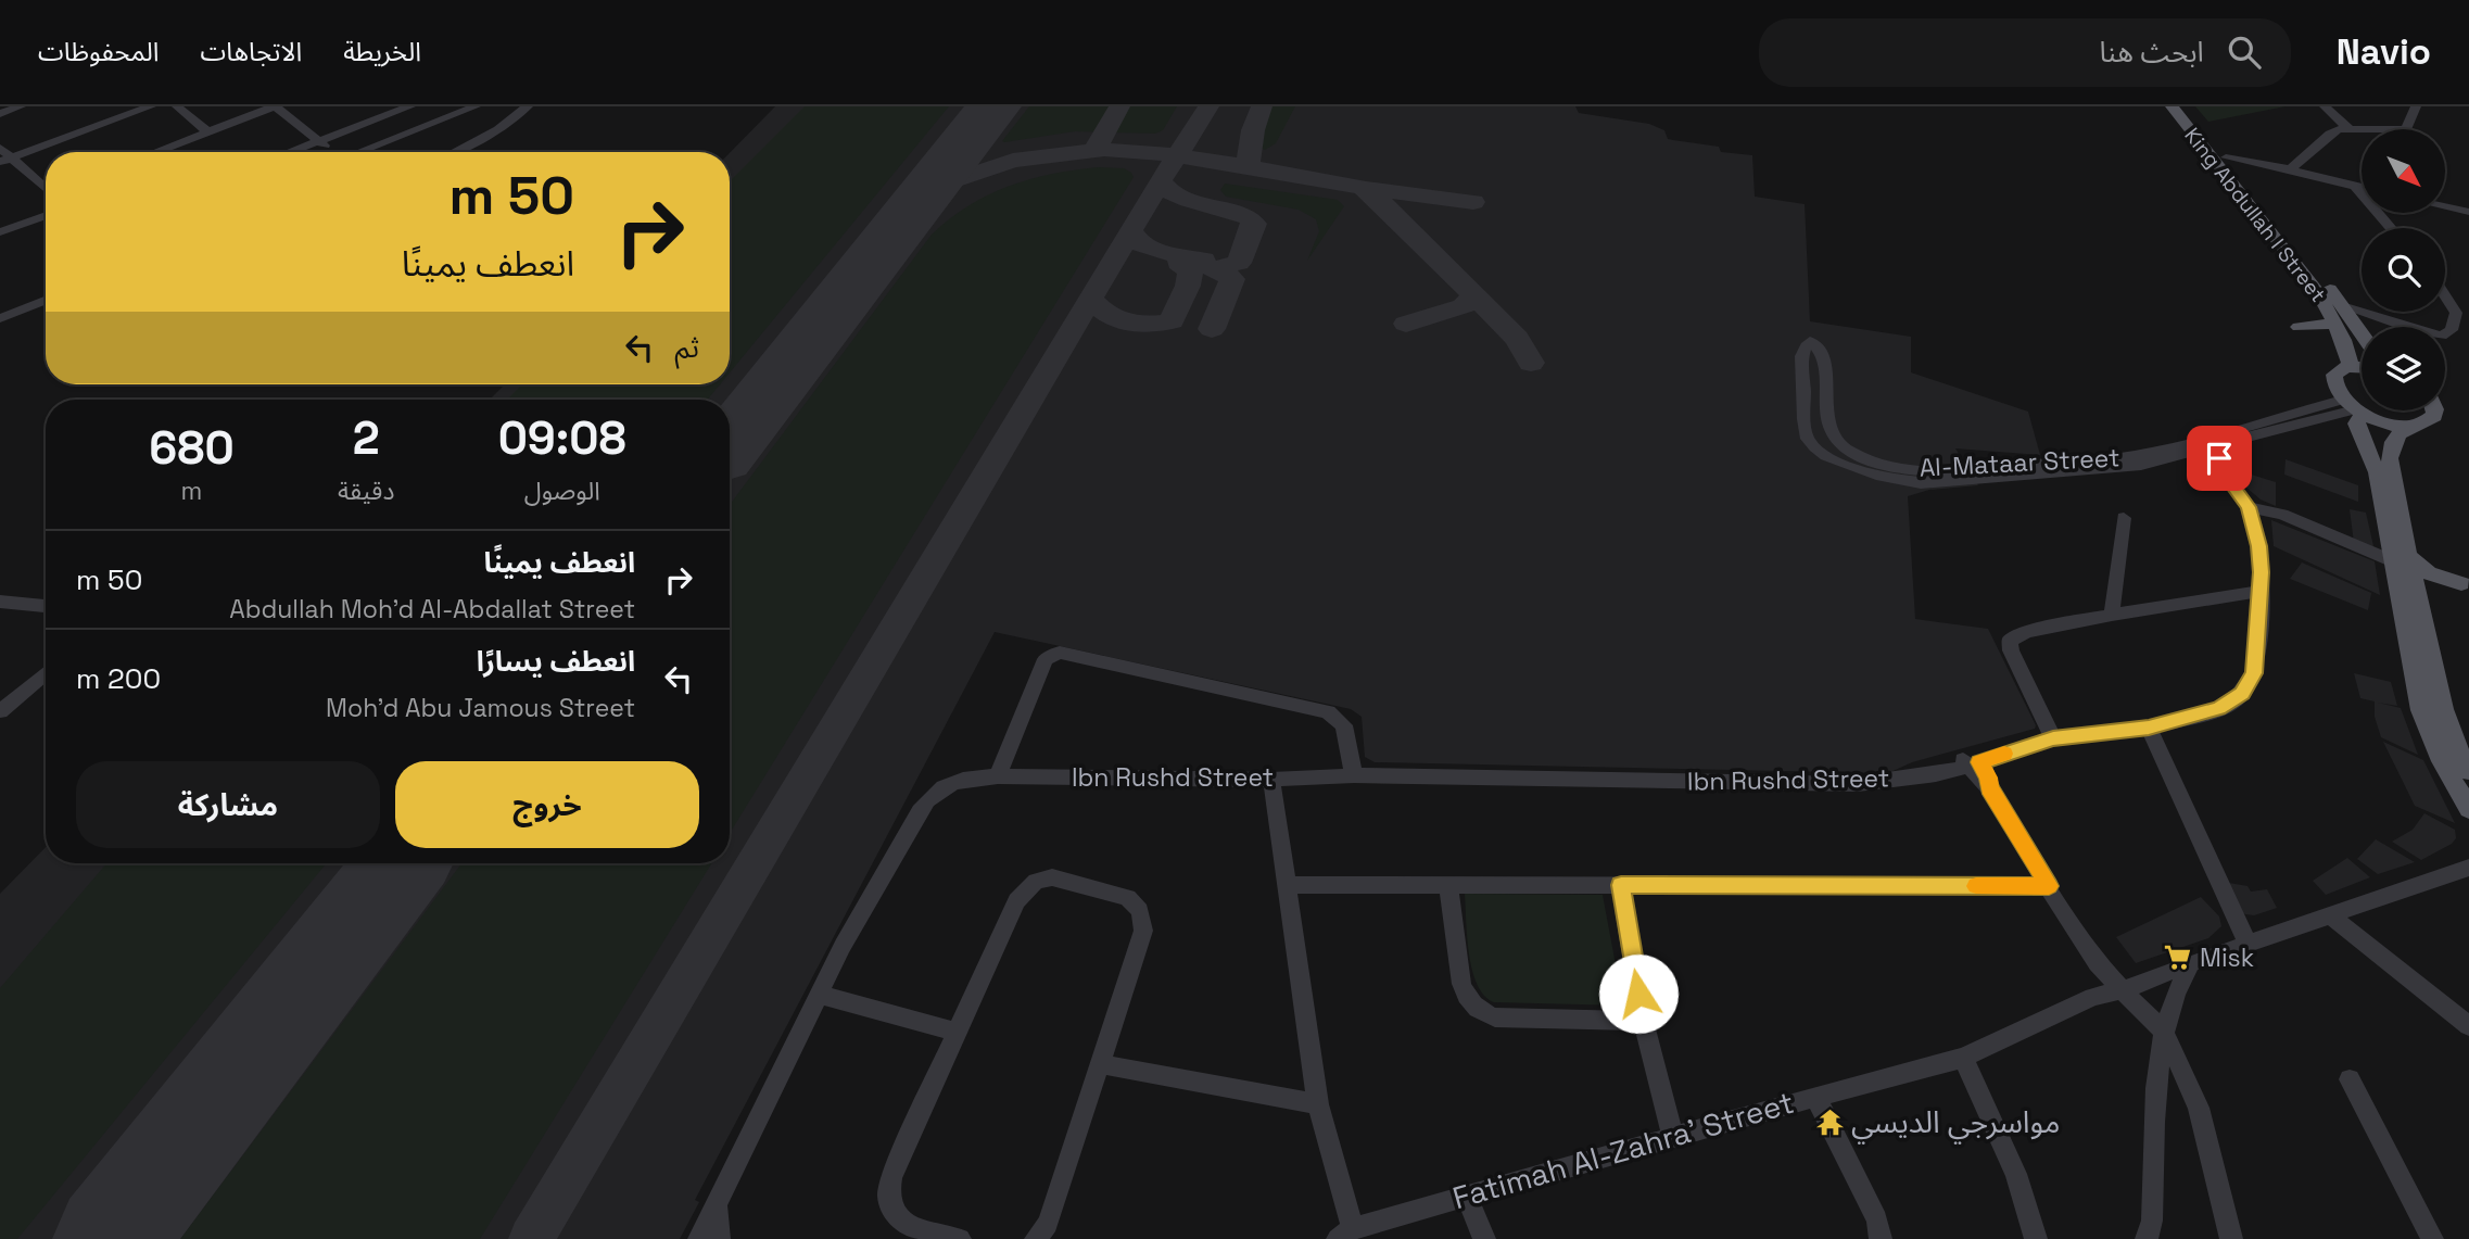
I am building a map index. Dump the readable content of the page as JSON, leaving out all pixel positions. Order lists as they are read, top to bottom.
{
  "streets": {
    "main road": ["King Abdullah I Street"],
    "street": ["Al-Mataar Street", "Ibn Rushd Street", "Fatimah Al-Zahra’ Street"]
  },
  "places": {
    "supermarket": ["Misk"],
    "temple": ["مواسرجي الديسي"]
  },
  "north": "bottom right",
  "page": {
    "header": "Navio",
    "search": "ابحث هنا",
    "nav": ["الخريطة", "الاتجاهات", "المحفوظات"],
    "turn": ["50 m", "انعطف يمينًا"],
    "then": "ثم",
    "eta": [
      "09:08",
      "الوصول",
      "2",
      "دقيقة",
      "680",
      "m"
    ],
    "list": [
      {
        "name": "انعطف يمينًا",
        "note": "Abdullah Moh’d Al-Abdallat Street",
        "value": "50 m"
      },
      {
        "name": "انعطف يسارًا",
        "note": "Moh’d Abu Jamous Street",
        "value": "200 m"
      }
    ],
    "buttons": ["خروج", "مشاركة"]
  }
}
